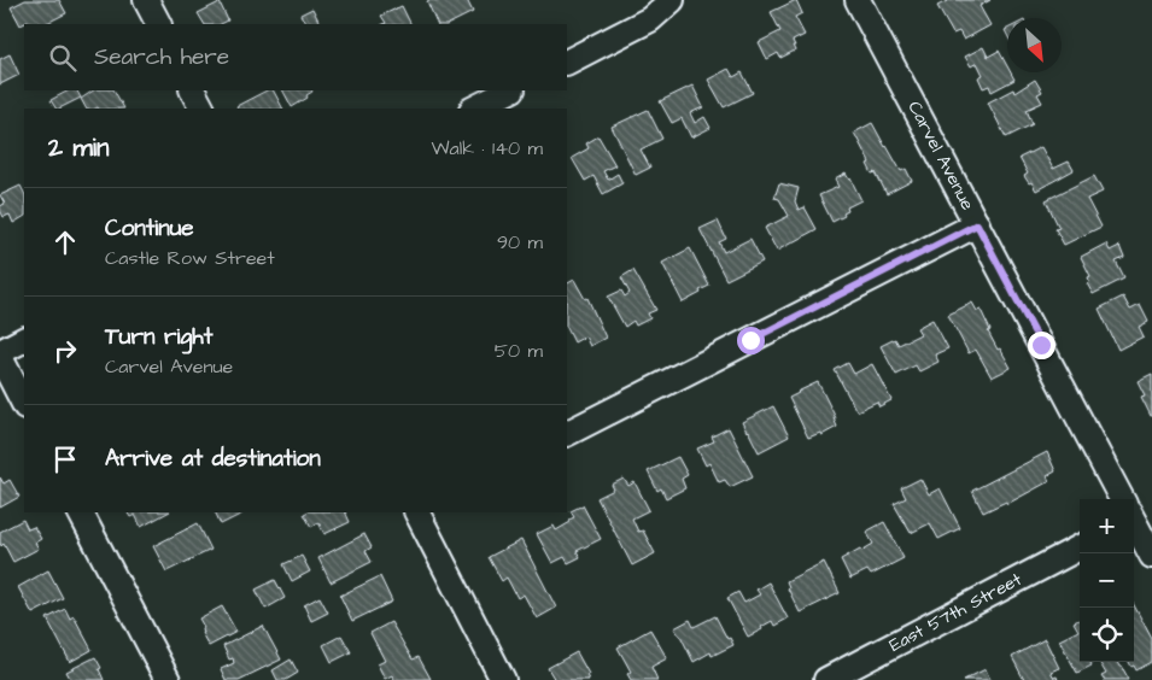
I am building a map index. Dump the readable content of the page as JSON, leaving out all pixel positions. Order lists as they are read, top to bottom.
{
  "streets": {
    "street": ["Carvel Avenue", "East 57th Street"]
  },
  "north": "bottom right",
  "page": {
    "search": "Search here",
    "heading": ["2 min", "Walk · 140 m"],
    "list": [
      ["Continue", "Castle Row Street", "90 m"],
      ["Turn right", "Carvel Avenue", "50 m"],
      "Arrive at destination"
    ],
    "map_buttons": ["+", "−"]
  }
}
